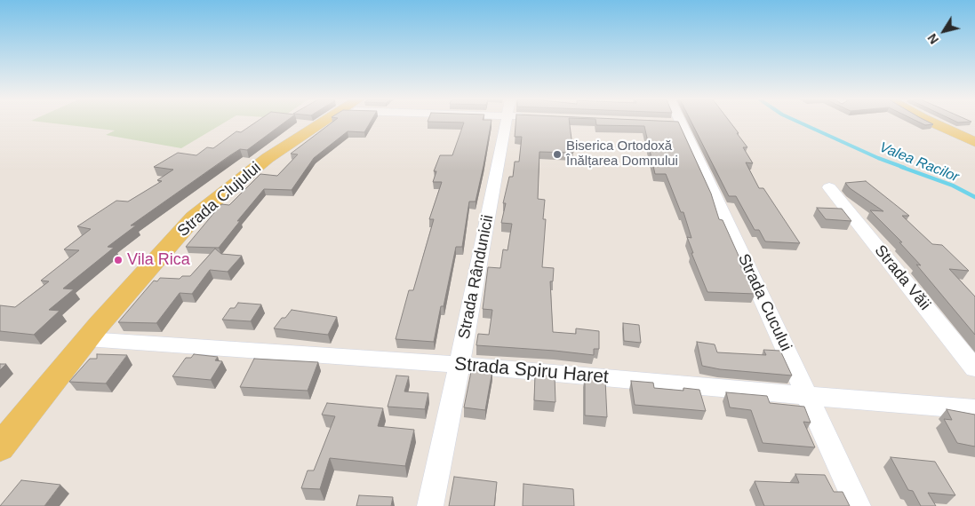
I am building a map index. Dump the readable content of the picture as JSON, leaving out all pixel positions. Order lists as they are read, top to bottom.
{
  "streets": {
    "main road": ["Strada Clujului"],
    "street": [
      "Strada Rândunicii",
      "Strada Văii",
      "Strada Cucului",
      "Strada Spiru Haret"
    ]
  },
  "crossings": [
    ["Strada Clujului", "Strada Spiru Haret"],
    ["Strada Rândunicii", "Strada Spiru Haret"],
    ["Strada Cucului", "Strada Spiru Haret"]
  ],
  "water": ["Valea Racilor"],
  "places": ["Biserica Ortodoxă Înălțarea Domnului", "Vila Rica"],
  "north": "bottom left"
}
